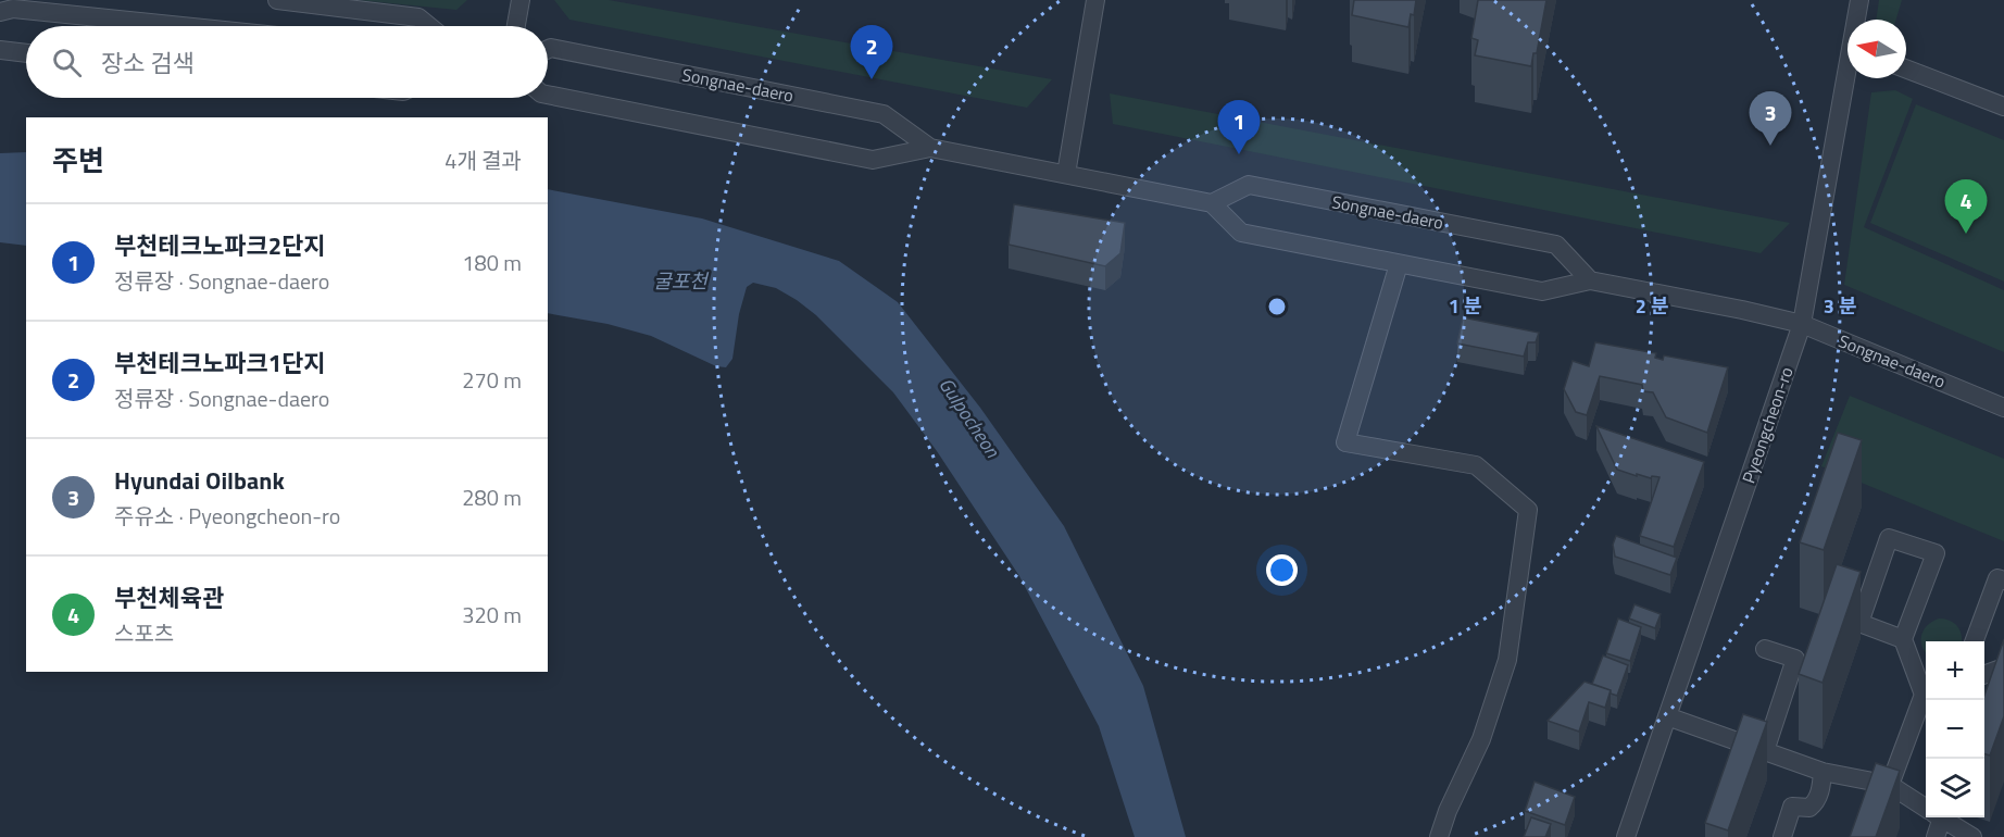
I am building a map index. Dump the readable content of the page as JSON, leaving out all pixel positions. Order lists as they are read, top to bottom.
{
  "streets": {
    "street": ["Songnae-daero", "Pyeongcheon-ro"]
  },
  "crossings": [
    ["Songnae-daero", "Pyeongcheon-ro"]
  ],
  "water": ["굴포천", "Gulpocheon"],
  "north": "left",
  "page": {
    "pins": [
      "2",
      "3",
      "1",
      "4"
    ],
    "search": "장소 검색",
    "heading": ["주변", "4개 결과"],
    "list": [
      {
        "mark": "1",
        "name": "부천테크노파크2단지",
        "note": "정류장 · Songnae-daero",
        "value": "180 m"
      },
      {
        "mark": "2",
        "name": "부천테크노파크1단지",
        "note": "정류장 · Songnae-daero",
        "value": "270 m"
      },
      {
        "mark": "3",
        "name": "Hyundai Oilbank",
        "note": "주유소 · Pyeongcheon-ro",
        "value": "280 m"
      },
      {
        "mark": "4",
        "name": "부천체육관",
        "note": "스포츠",
        "value": "320 m"
      }
    ],
    "map_buttons": ["+", "−"]
  },
  "rings": ["1 분", "2 분", "3 분"]
}
